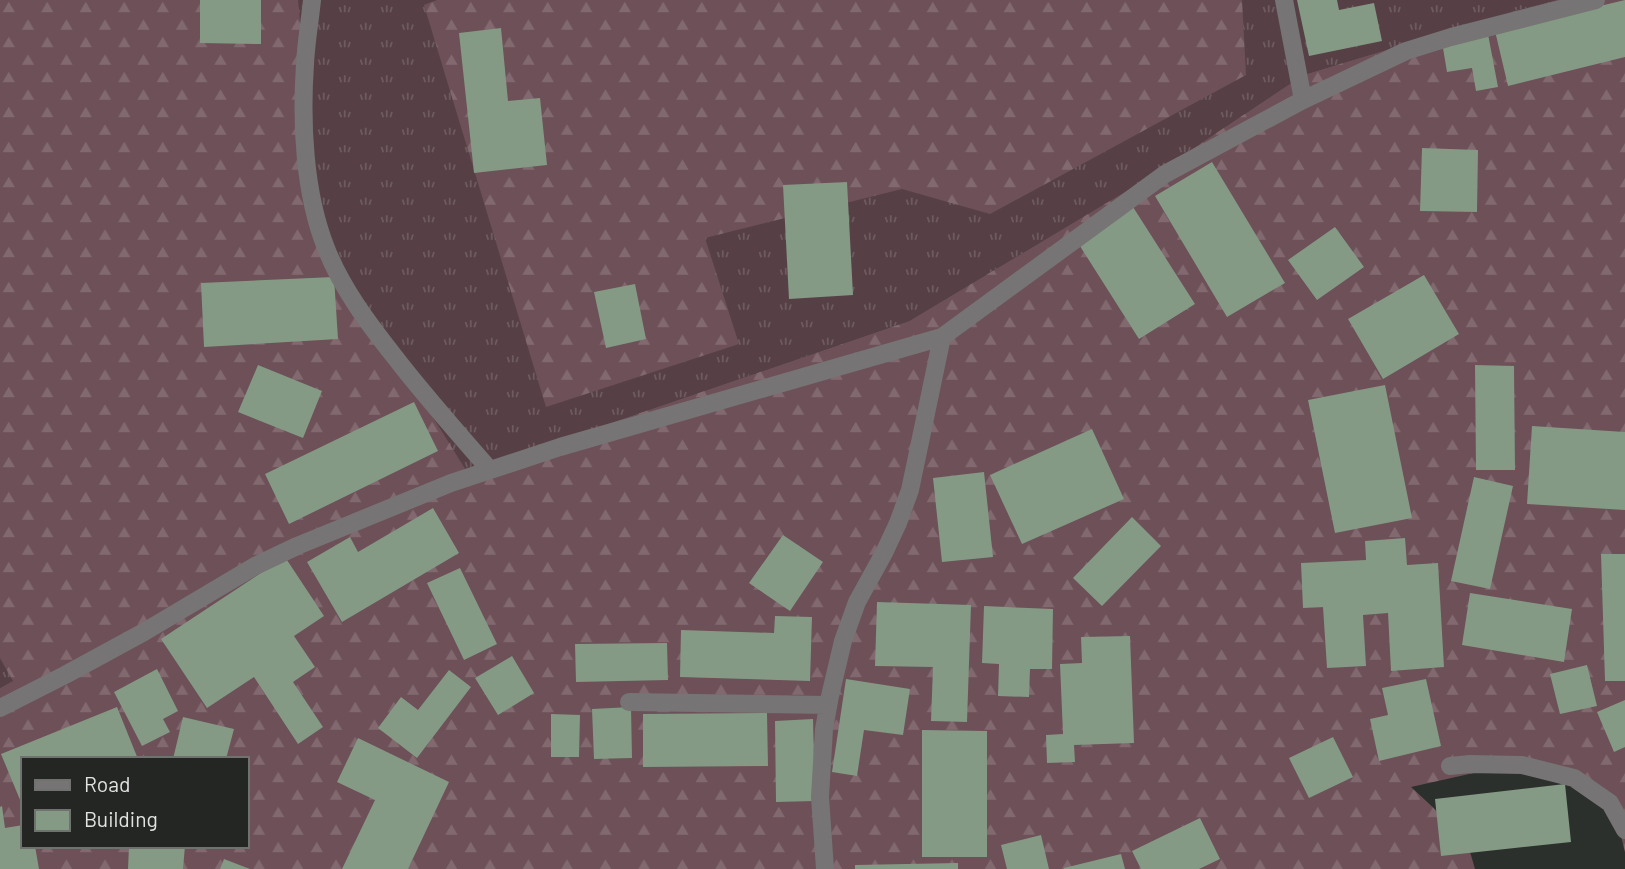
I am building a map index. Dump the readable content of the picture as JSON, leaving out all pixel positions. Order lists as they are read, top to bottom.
{
  "legend": ["Road", "Building"]
}
